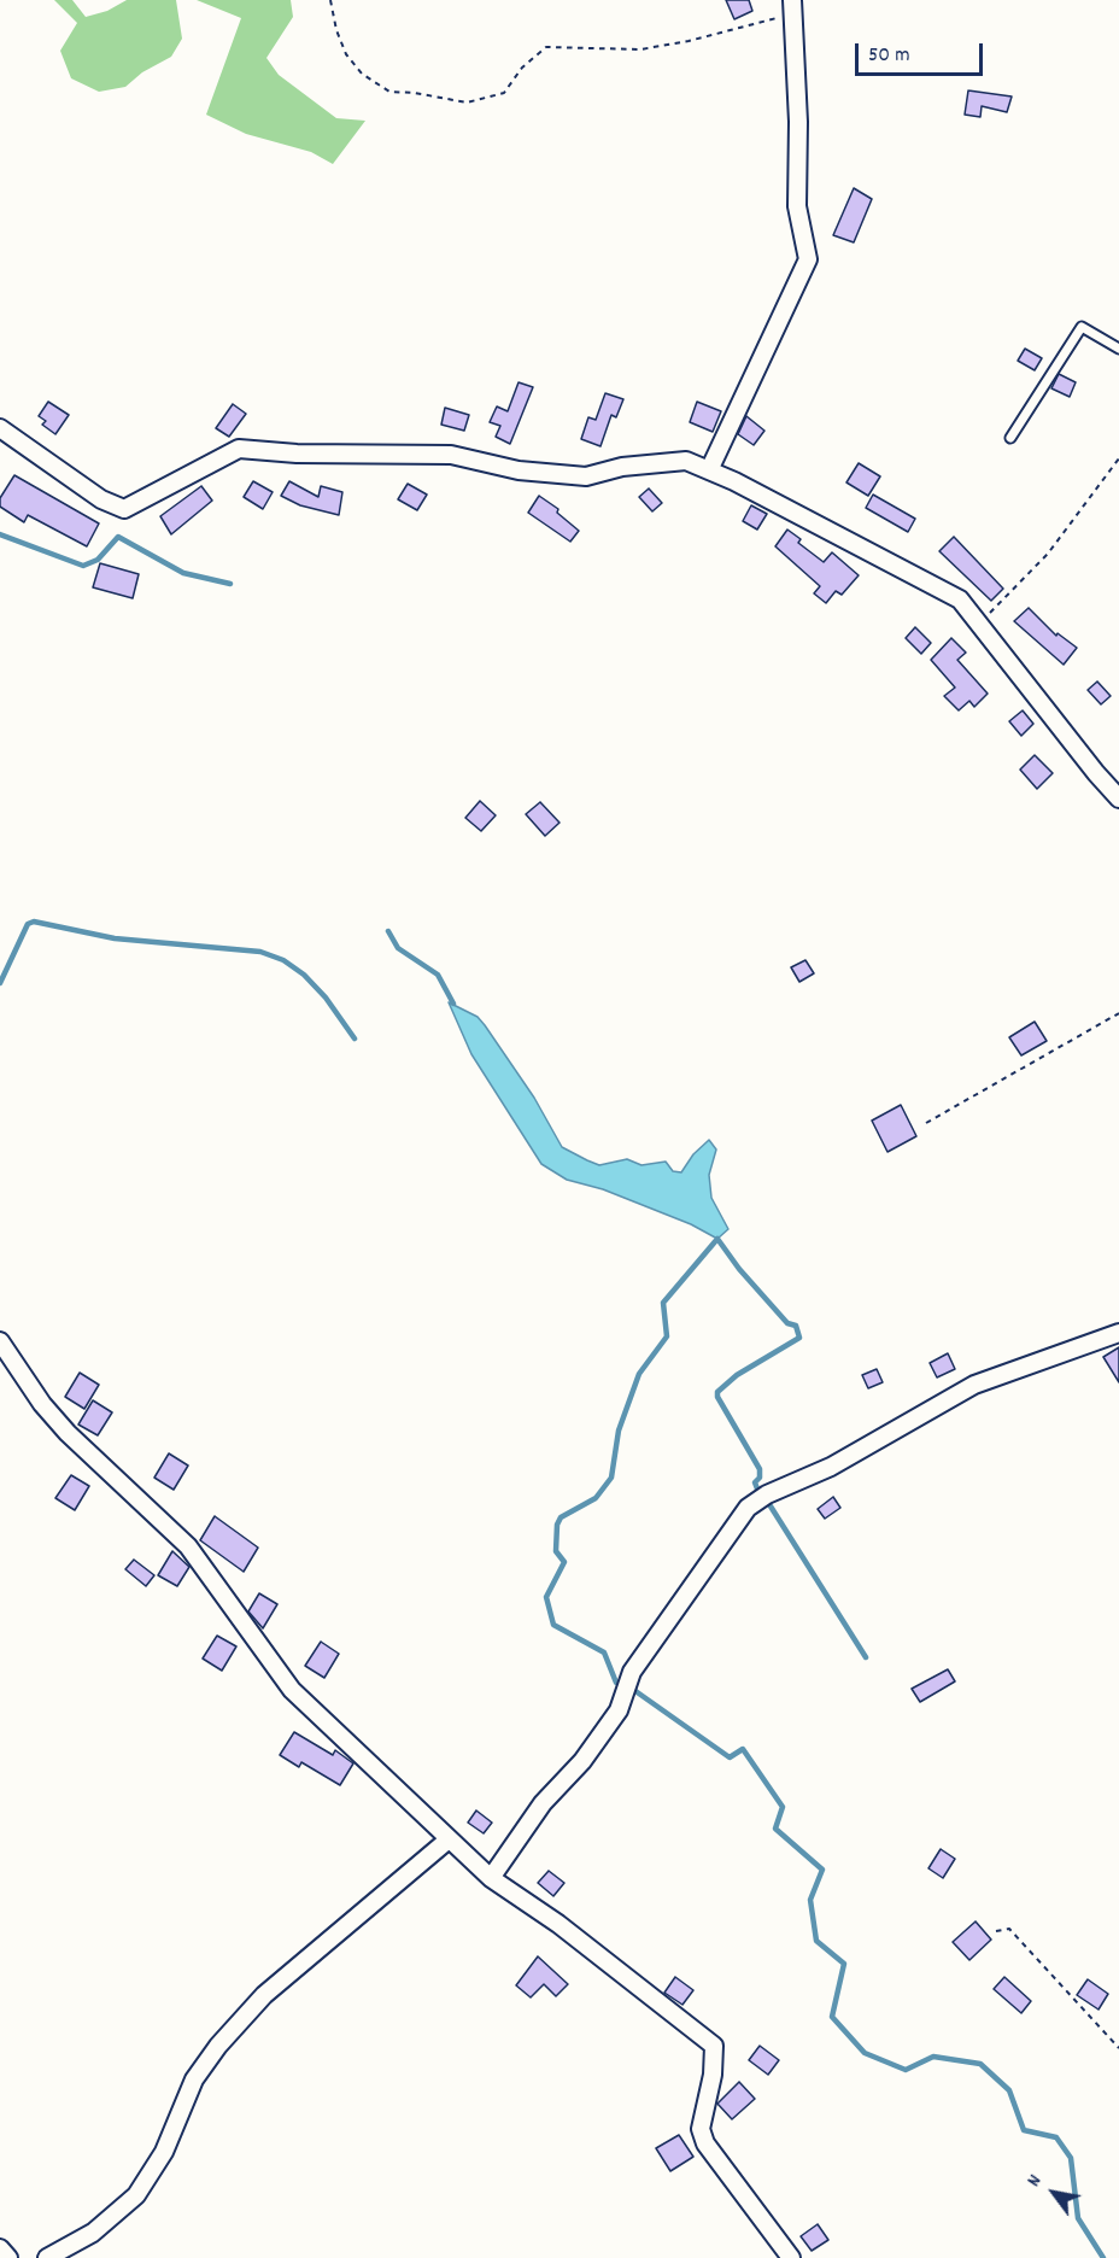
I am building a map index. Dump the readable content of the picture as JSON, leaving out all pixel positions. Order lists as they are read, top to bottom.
{
  "scale_bar": "50 m",
  "north": "top left"
}
